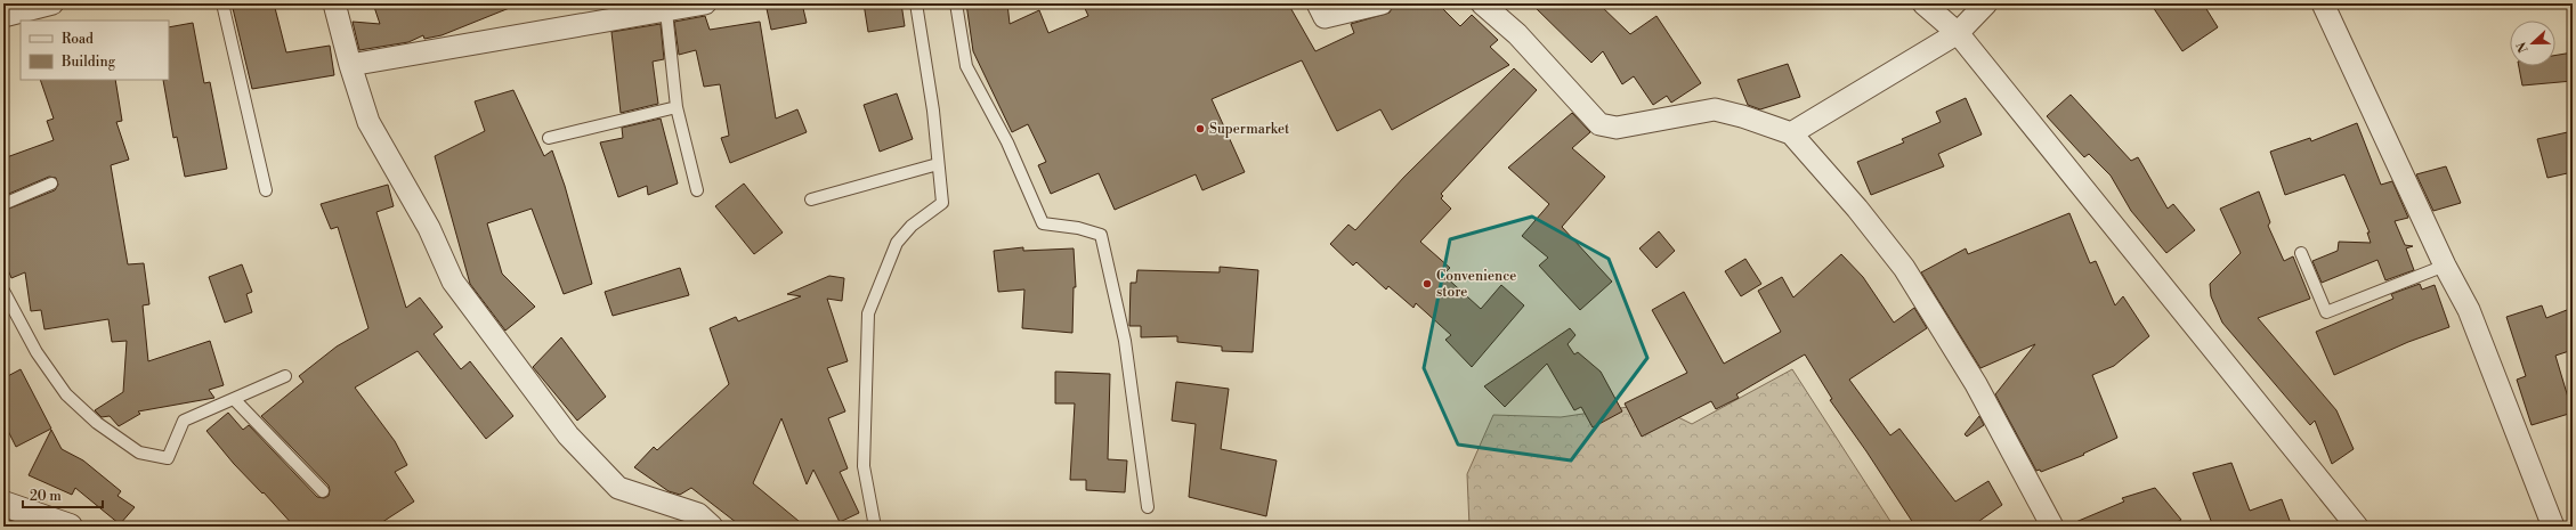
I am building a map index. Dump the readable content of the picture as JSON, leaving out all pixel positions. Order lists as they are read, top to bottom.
{
  "places": ["Supermarket", "Convenience store"],
  "legend": ["Road", "Building"],
  "scale_bar": "20 m",
  "north": "left"
}
